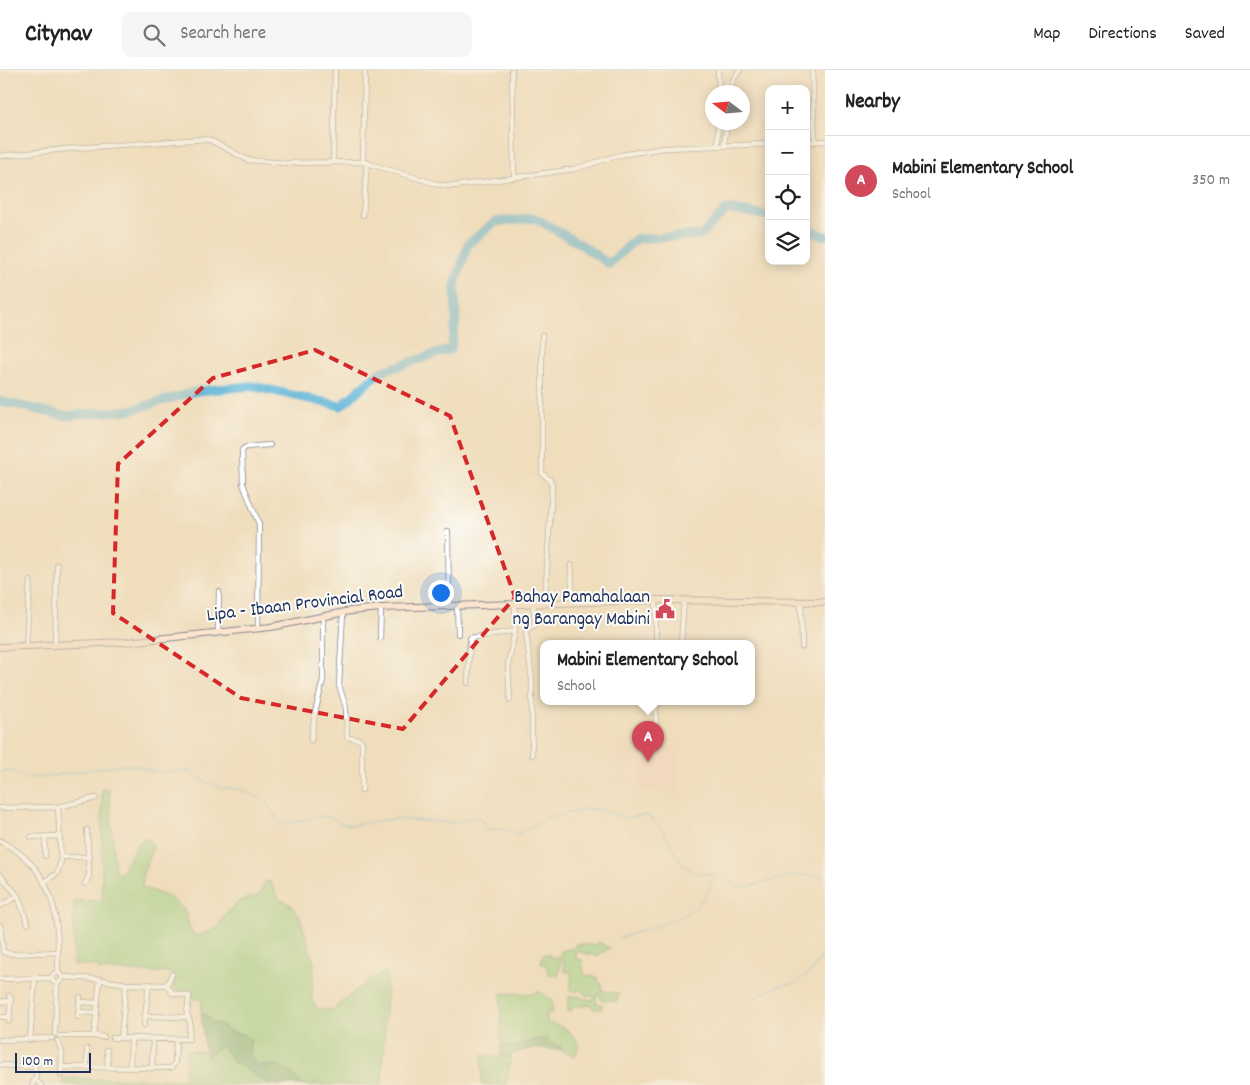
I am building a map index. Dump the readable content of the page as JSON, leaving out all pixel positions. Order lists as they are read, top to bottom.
{
  "streets": {
    "main road": ["Lipa - Ibaan Provincial Road"]
  },
  "places": {
    "public building": ["Bahay Pamahalaan ng Barangay Mabini"]
  },
  "scale_bar": "100 m",
  "north": "left",
  "page": {
    "header": "Citynav",
    "search": "Search here",
    "nav": ["Map", "Directions", "Saved"],
    "heading": "Nearby",
    "map_buttons": ["+", "−"],
    "list": [
      {
        "mark": "A",
        "name": "Mabini Elementary School",
        "note": "School",
        "value": "350 m"
      }
    ],
    "popup": ["Mabini Elementary School", "School"],
    "pins": "A",
    "scale": "100 m"
  }
}
